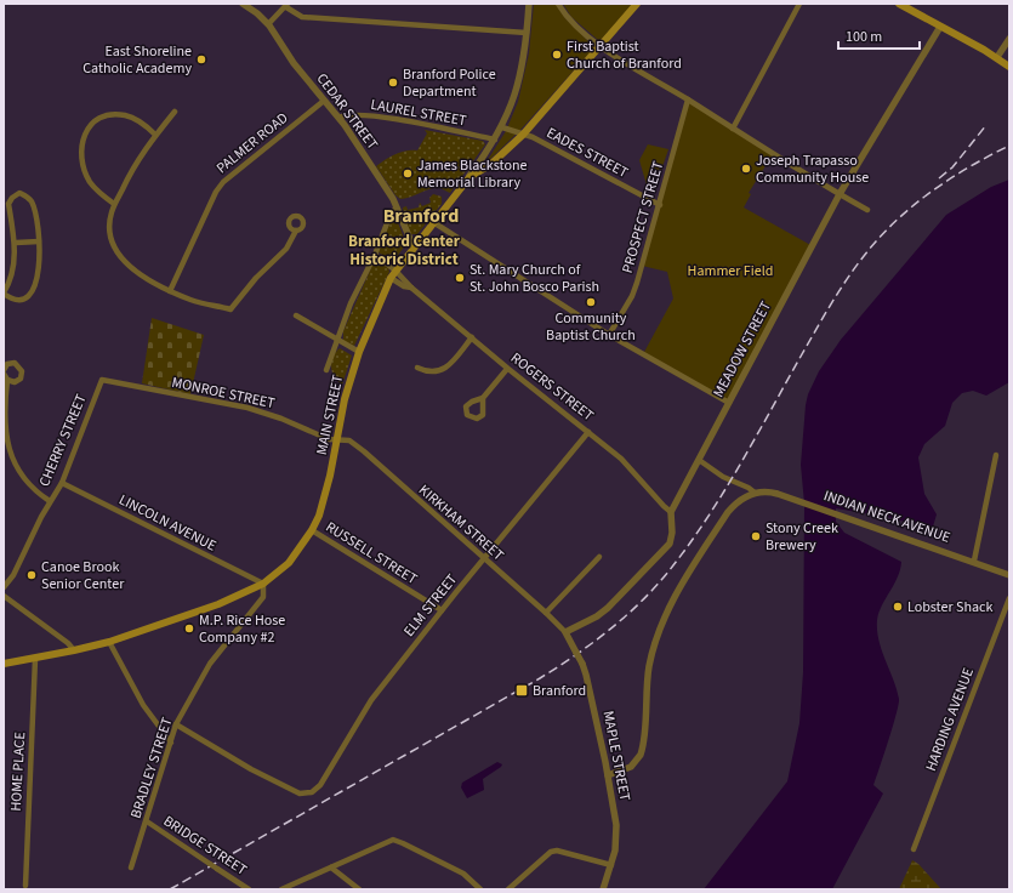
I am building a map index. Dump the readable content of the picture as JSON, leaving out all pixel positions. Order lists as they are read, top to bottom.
{
  "streets": {
    "main road": ["MAIN STREET"],
    "street": [
      "CEDAR STREET",
      "LAUREL STREET",
      "PALMER ROAD",
      "EADES STREET",
      "PROSPECT STREET",
      "MEADOW STREET",
      "ROGERS STREET",
      "MONROE STREET",
      "CHERRY STREET",
      "INDIAN NECK AVENUE",
      "LINCOLN AVENUE",
      "KIRKHAM STREET",
      "RUSSELL STREET",
      "ELM STREET",
      "HARDING AVENUE",
      "MAPLE STREET",
      "BRADLEY STREET",
      "HOME PLACE",
      "BRIDGE STREET"
    ]
  },
  "crossings": [
    ["CEDAR STREET", "LAUREL STREET"],
    ["CEDAR STREET", "PALMER ROAD"],
    ["CEDAR STREET", "MAIN STREET"],
    ["LAUREL STREET", "MAIN STREET"],
    ["EADES STREET", "PROSPECT STREET"],
    ["EADES STREET", "MAIN STREET"],
    ["MEADOW STREET", "ROGERS STREET"],
    ["MEADOW STREET", "INDIAN NECK AVENUE"],
    ["ROGERS STREET", "MAIN STREET"],
    ["ROGERS STREET", "ELM STREET"],
    ["MONROE STREET", "MAIN STREET"],
    ["MONROE STREET", "CHERRY STREET"],
    ["MONROE STREET", "KIRKHAM STREET"],
    ["MAIN STREET", "LINCOLN AVENUE"],
    ["MAIN STREET", "KIRKHAM STREET"],
    ["MAIN STREET", "RUSSELL STREET"],
    ["MAIN STREET", "BRADLEY STREET"],
    ["MAIN STREET", "HOME PLACE"],
    ["CHERRY STREET", "LINCOLN AVENUE"],
    ["LINCOLN AVENUE", "BRADLEY STREET"],
    ["KIRKHAM STREET", "ELM STREET"],
    ["KIRKHAM STREET", "MAPLE STREET"],
    ["RUSSELL STREET", "ELM STREET"],
    ["ELM STREET", "BRADLEY STREET"],
    ["BRADLEY STREET", "BRIDGE STREET"]
  ],
  "districts": ["Branford", "Branford Center Historic District"],
  "parks": ["Hammer Field"],
  "places": {
    "other": [
      "First Baptist Church of Branford",
      "East Shoreline Catholic Academy",
      "Branford Police Department",
      "Joseph Trapasso Community House",
      "James Blackstone Memorial Library",
      "St. Mary Church of St. John Bosco Parish",
      "Community Baptist Church",
      "Stony Creek Brewery",
      "Canoe Brook Senior Center",
      "Lobster Shack",
      "M.P. Rice Hose Company #2"
    ],
    "transit": ["Branford"]
  },
  "scale_bar": "100 m"
}
